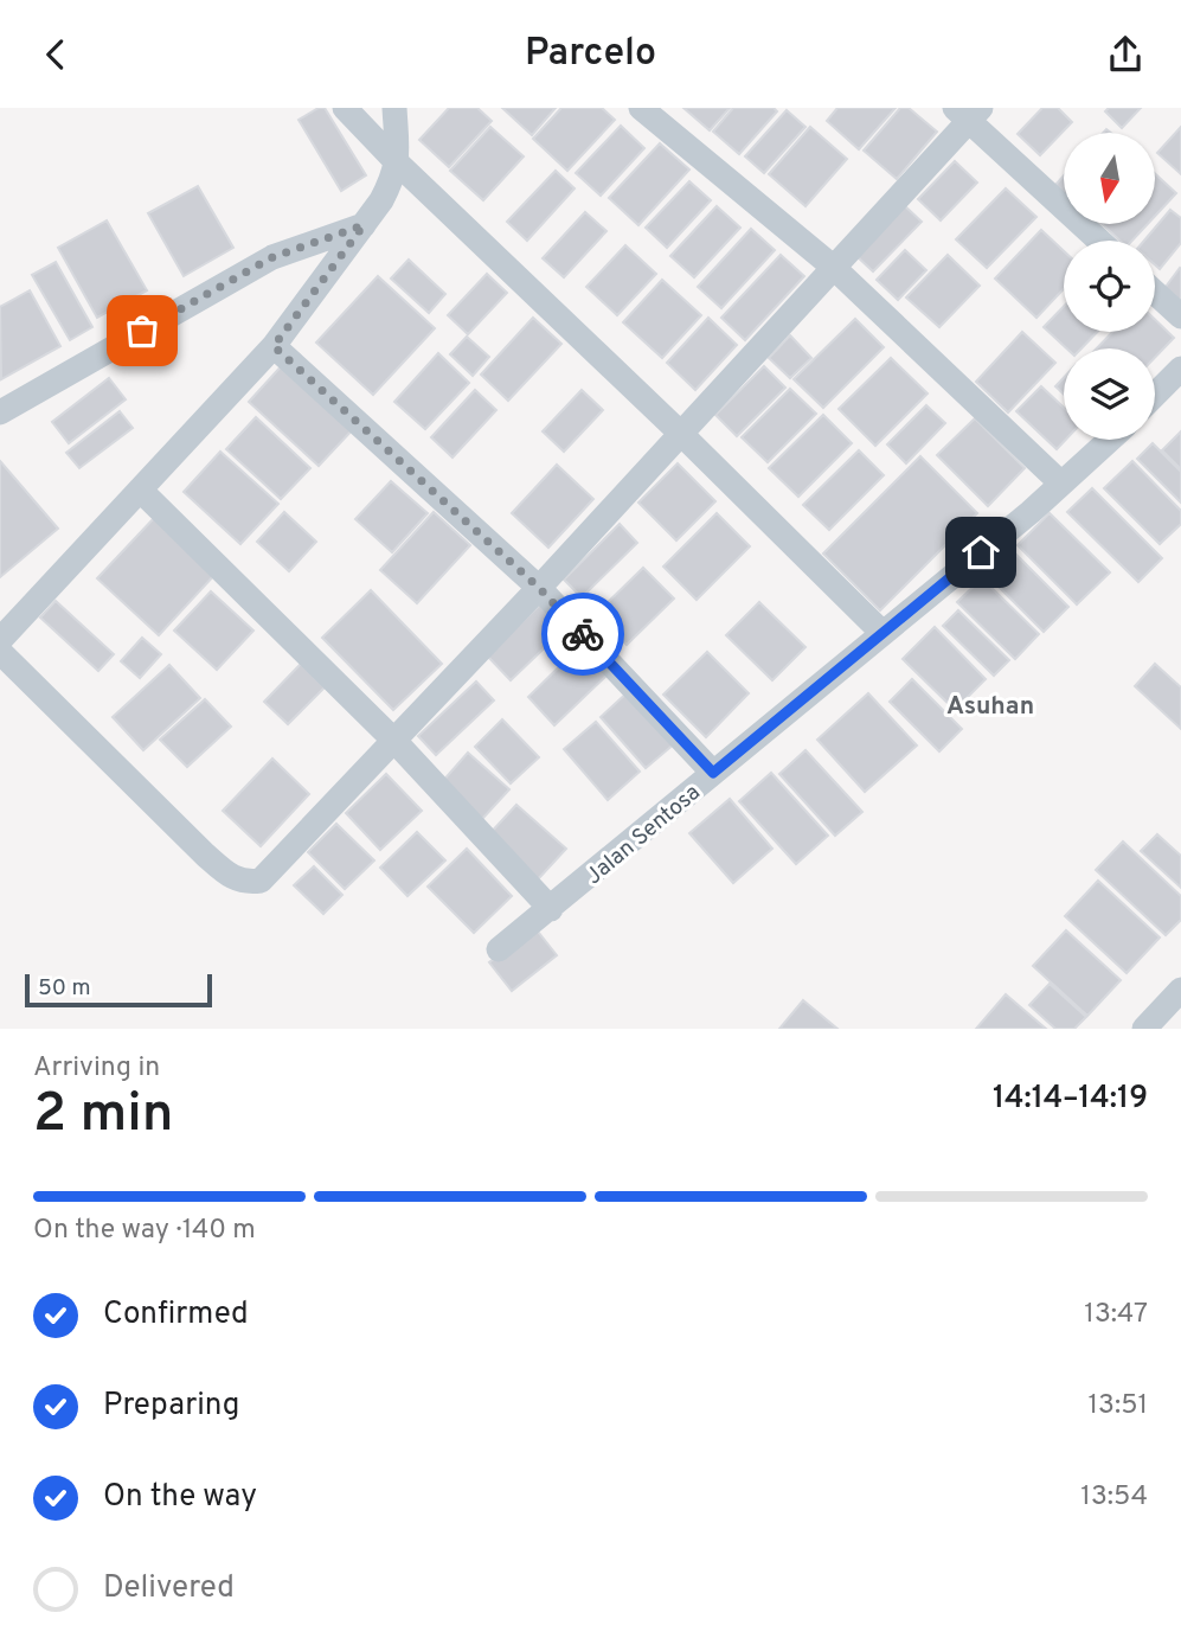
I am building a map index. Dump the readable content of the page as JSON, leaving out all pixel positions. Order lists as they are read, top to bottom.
{
  "streets": {
    "street": ["Jalan Sentosa"]
  },
  "districts": ["Asuhan"],
  "scale_bar": "50 m",
  "north": "bottom",
  "page": {
    "header": "Parcelo",
    "scale": "50 m",
    "heading": ["2 min", "Arriving in", "14:14–14:19"],
    "bar": "On the way · 140 m",
    "list": [
      ["Confirmed", "13:47"],
      ["Preparing", "13:51"],
      ["On the way", "13:54"],
      "Delivered"
    ]
  }
}
